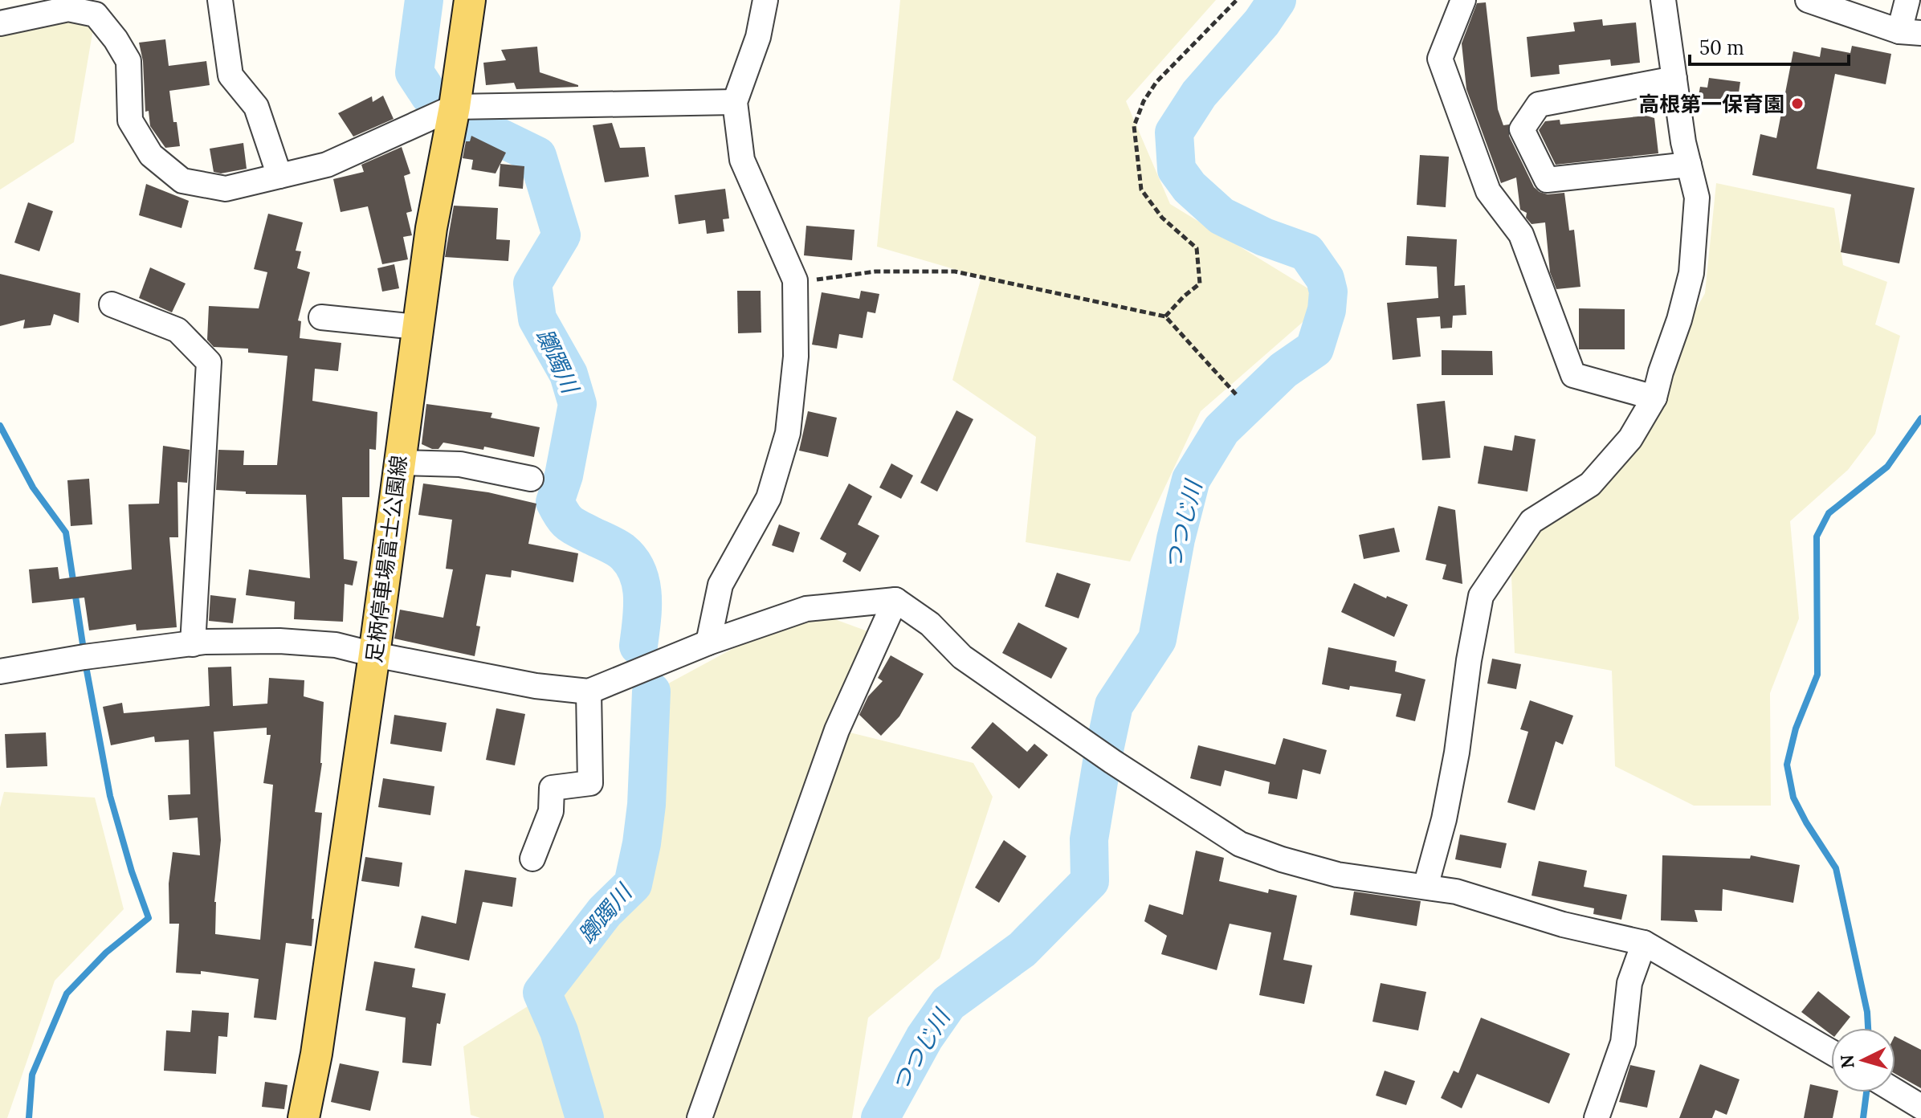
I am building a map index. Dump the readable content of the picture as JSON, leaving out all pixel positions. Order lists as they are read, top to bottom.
{
  "streets": {
    "main road": ["足柄停車場富士公園線"]
  },
  "water": ["躑躅川", "つつじ川"],
  "places": ["高根第一保育園"],
  "scale_bar": "50 m",
  "north": "left"
}
